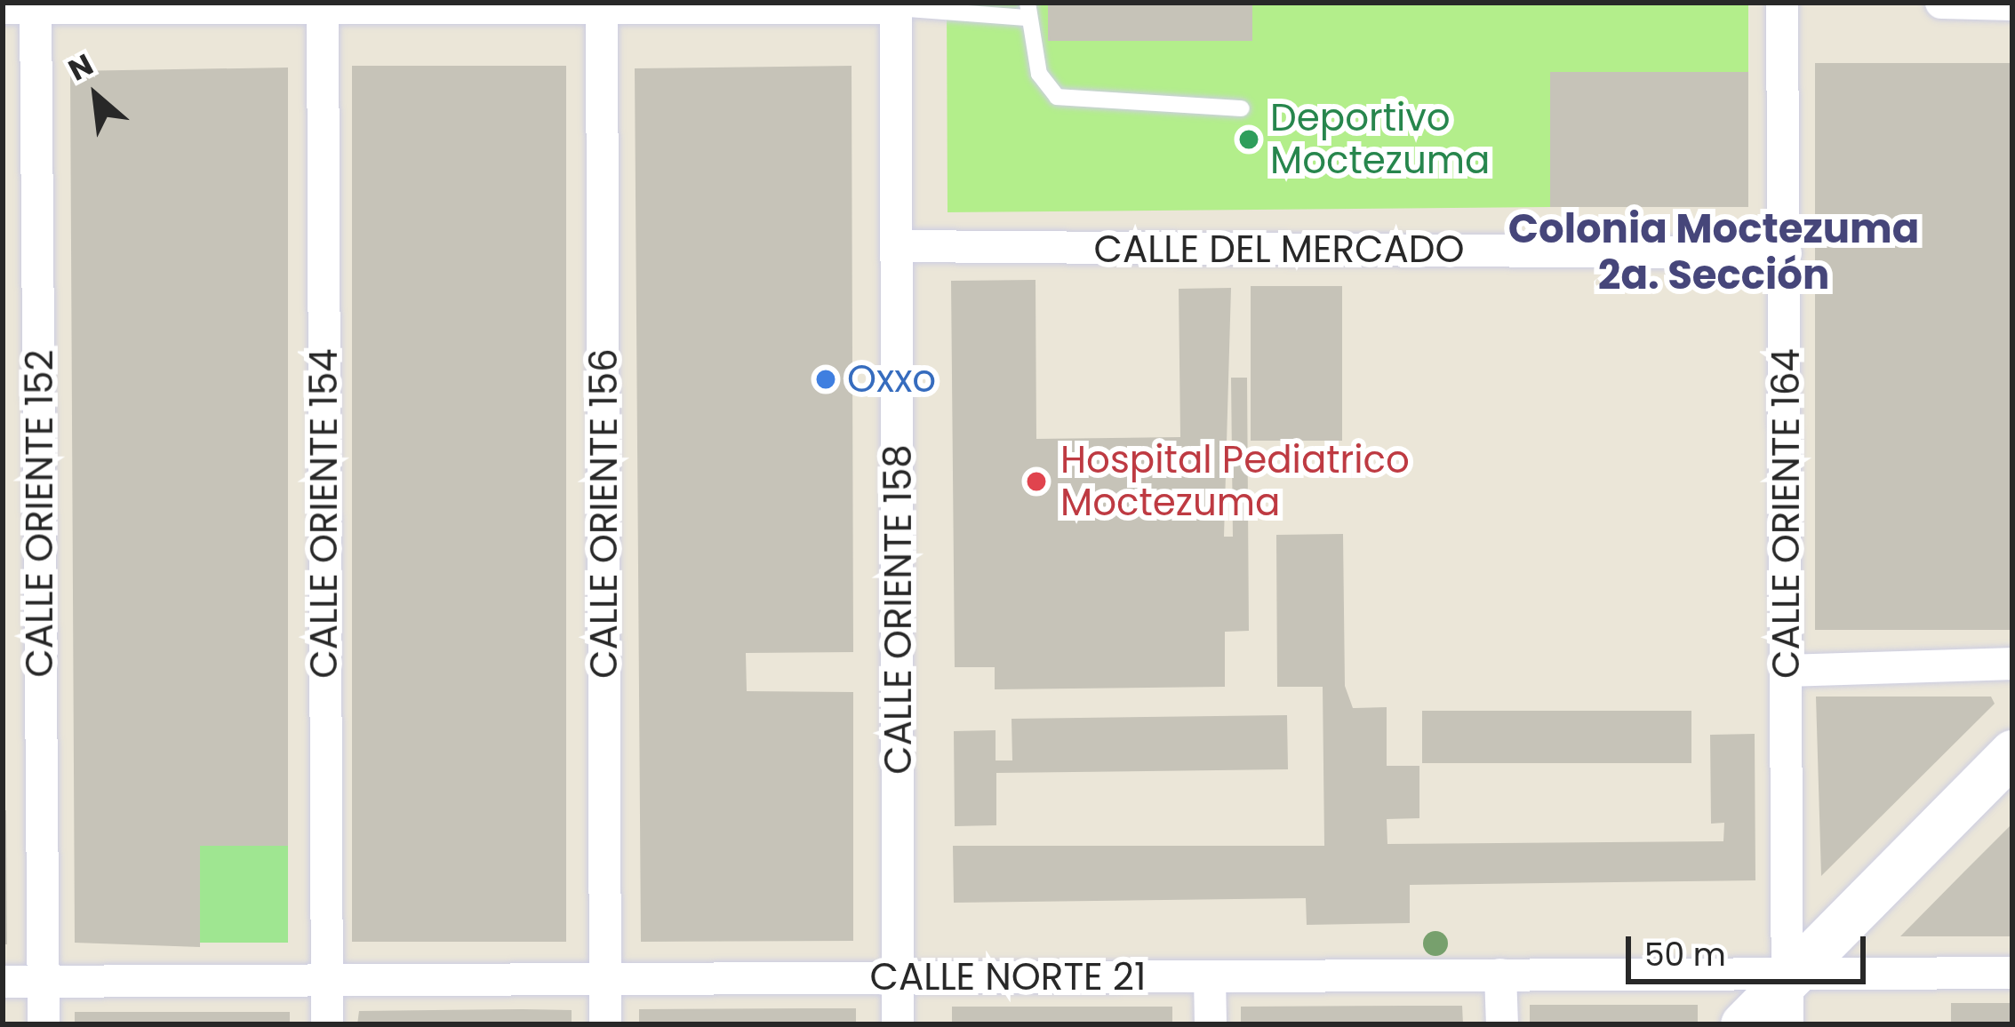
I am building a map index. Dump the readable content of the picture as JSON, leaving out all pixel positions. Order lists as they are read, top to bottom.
{
  "streets": {
    "street": [
      "CALLE DEL MERCADO",
      "CALLE ORIENTE 152",
      "CALLE ORIENTE 154",
      "CALLE ORIENTE 156",
      "CALLE ORIENTE 164",
      "CALLE ORIENTE 158",
      "CALLE NORTE 21"
    ]
  },
  "crossings": [
    ["CALLE DEL MERCADO", "CALLE ORIENTE 164"],
    ["CALLE DEL MERCADO", "CALLE ORIENTE 158"],
    ["CALLE ORIENTE 152", "CALLE NORTE 21"],
    ["CALLE ORIENTE 154", "CALLE NORTE 21"],
    ["CALLE ORIENTE 156", "CALLE NORTE 21"],
    ["CALLE ORIENTE 164", "CALLE NORTE 21"],
    ["CALLE ORIENTE 158", "CALLE NORTE 21"]
  ],
  "districts": ["Colonia Moctezuma 2a. Sección"],
  "places": ["Deportivo Moctezuma", "Oxxo", "Hospital Pediatrico Moctezuma"],
  "scale_bar": "50 m",
  "north": "top left"
}
